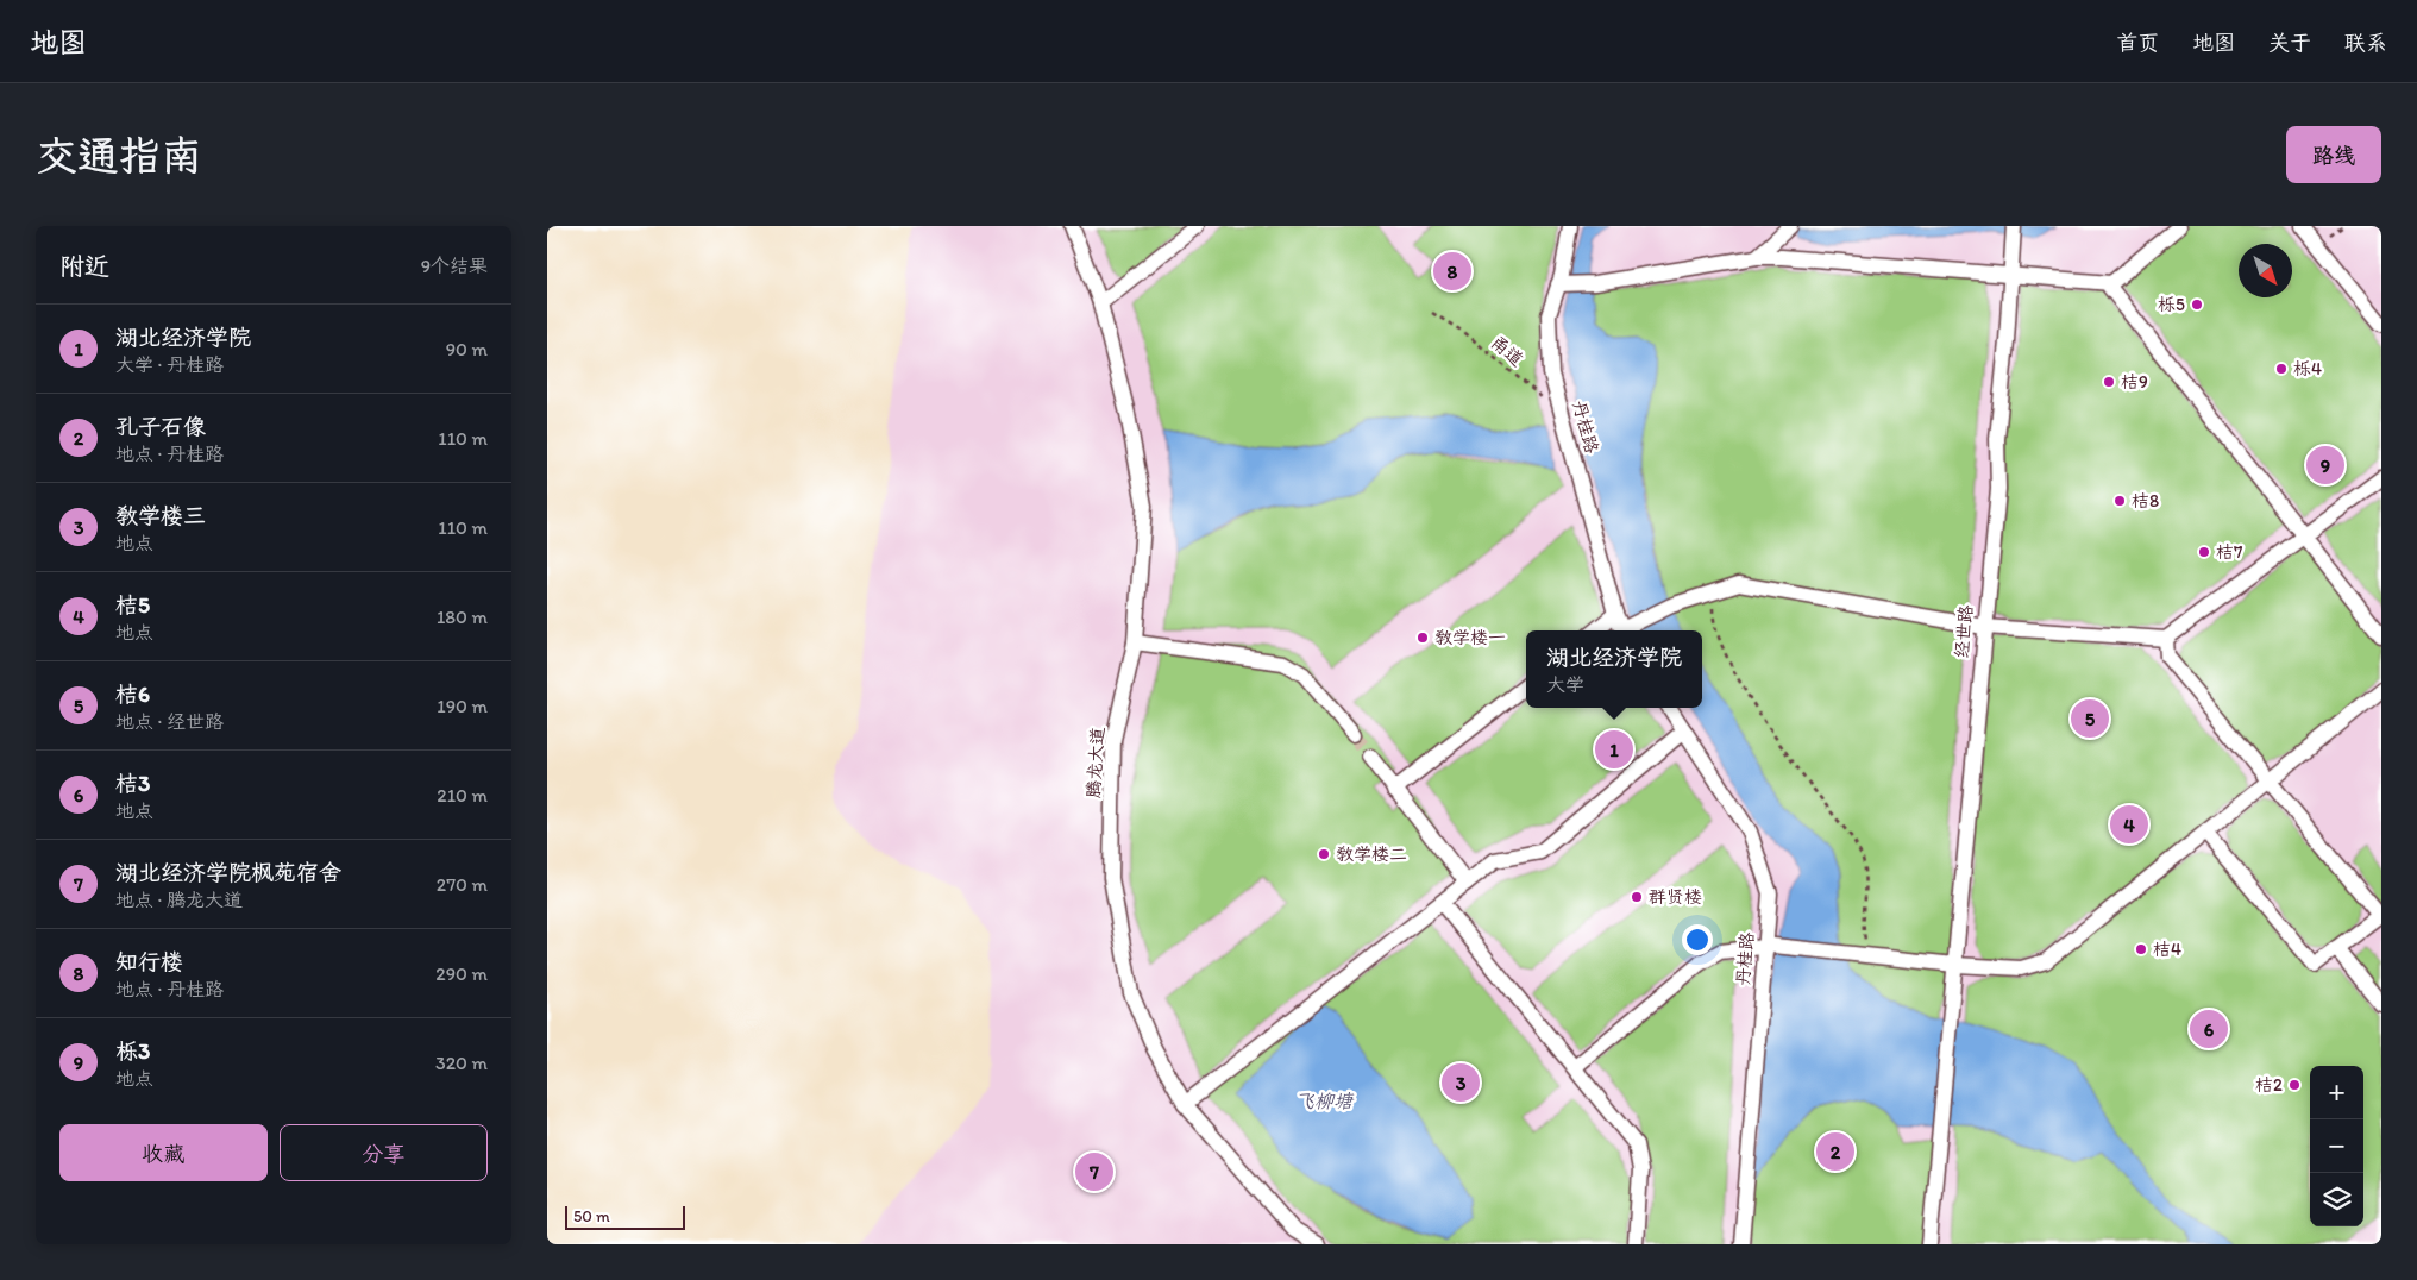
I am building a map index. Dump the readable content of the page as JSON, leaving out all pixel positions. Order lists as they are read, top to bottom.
{
  "streets": {
    "street": ["丹桂路", "经世路", "腾龙大道"],
    "path": ["甬道"]
  },
  "crossings": [
    ["甬道", "丹桂路"]
  ],
  "water": ["飞柳塘"],
  "places": [
    "栎5",
    "栎4",
    "桔9",
    "桔8",
    "桔7",
    "教学楼一",
    "教学楼二",
    "群贤楼",
    "桔4",
    "桔2"
  ],
  "scale_bar": "50 m",
  "north": "bottom right",
  "page": {
    "header": "地图",
    "nav": [
      "首页",
      "地图",
      "关于",
      "联系"
    ],
    "buttons": [
      "路线",
      ["收藏", "分享"]
    ],
    "title": "交通指南",
    "heading": ["附近", "9个结果"],
    "pins": [
      "8",
      "9",
      "5",
      "1",
      "4",
      "6",
      "3",
      "2",
      "7"
    ],
    "list": [
      {
        "mark": "1",
        "name": "湖北经济学院",
        "note": "大学 · 丹桂路",
        "value": "90 m"
      },
      {
        "mark": "2",
        "name": "孔子石像",
        "note": "地点 · 丹桂路",
        "value": "110 m"
      },
      {
        "mark": "3",
        "name": "教学楼三",
        "note": "地点",
        "value": "110 m"
      },
      {
        "mark": "4",
        "name": "桔5",
        "note": "地点",
        "value": "180 m"
      },
      {
        "mark": "5",
        "name": "桔6",
        "note": "地点 · 经世路",
        "value": "190 m"
      },
      {
        "mark": "6",
        "name": "桔3",
        "note": "地点",
        "value": "210 m"
      },
      {
        "mark": "7",
        "name": "湖北经济学院枫苑宿舍",
        "note": "地点 · 腾龙大道",
        "value": "270 m"
      },
      {
        "mark": "8",
        "name": "知行楼",
        "note": "地点 · 丹桂路",
        "value": "290 m"
      },
      {
        "mark": "9",
        "name": "栎3",
        "note": "地点",
        "value": "320 m"
      }
    ],
    "popup": ["湖北经济学院", "大学"],
    "map_buttons": ["+", "−"],
    "scale": "50 m"
  }
}
